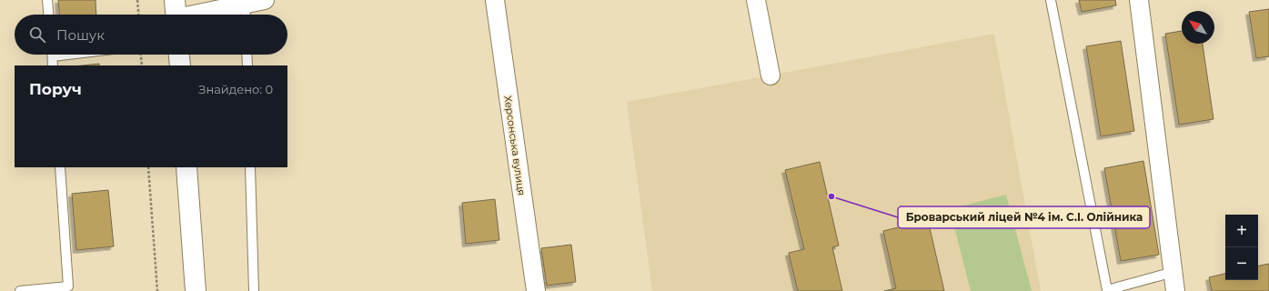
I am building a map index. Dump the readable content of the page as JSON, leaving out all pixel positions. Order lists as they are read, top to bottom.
{
  "streets": {
    "street": ["Херсонська вулиця"]
  },
  "places": ["Броварський ліцей №4 ім. С.І. Олійника"],
  "north": "top left",
  "page": {
    "search": "Пошук",
    "heading": ["Поруч", "Знайдено: 0"],
    "map_buttons": ["+", "−"]
  }
}
